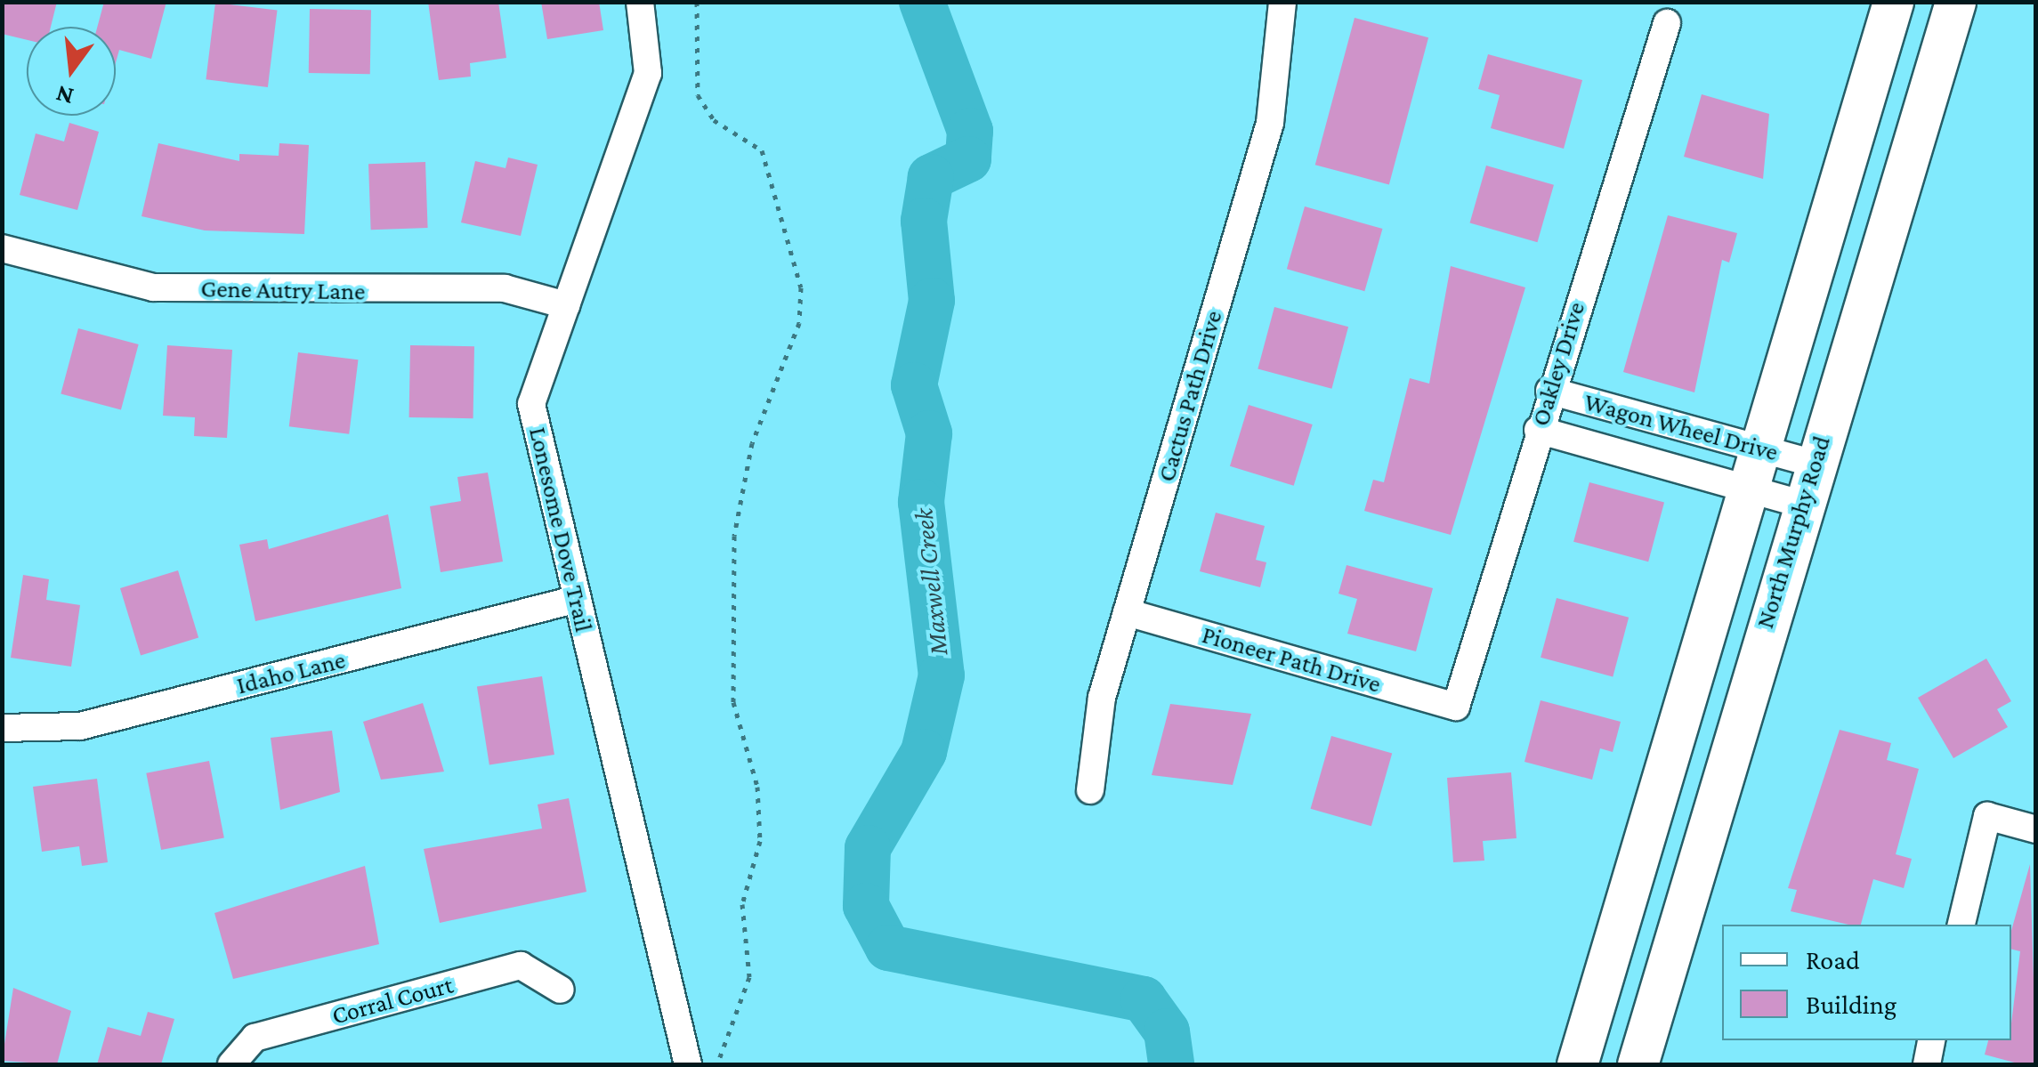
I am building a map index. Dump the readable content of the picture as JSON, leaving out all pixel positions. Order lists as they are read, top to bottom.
{
  "streets": {
    "main road": ["North Murphy Road"],
    "street": [
      "Gene Autry Lane",
      "Oakley Drive",
      "Cactus Path Drive",
      "Wagon Wheel Drive",
      "Lonesome Dove Trail",
      "Pioneer Path Drive",
      "Idaho Lane",
      "Corral Court"
    ]
  },
  "crossings": [
    ["Gene Autry Lane", "Lonesome Dove Trail"],
    ["Oakley Drive", "Wagon Wheel Drive"],
    ["Oakley Drive", "Pioneer Path Drive"],
    ["Cactus Path Drive", "Pioneer Path Drive"],
    ["Wagon Wheel Drive", "North Murphy Road"],
    ["Lonesome Dove Trail", "Idaho Lane"]
  ],
  "water": ["Maxwell Creek"],
  "legend": ["Road", "Building"],
  "north": "bottom"
}
